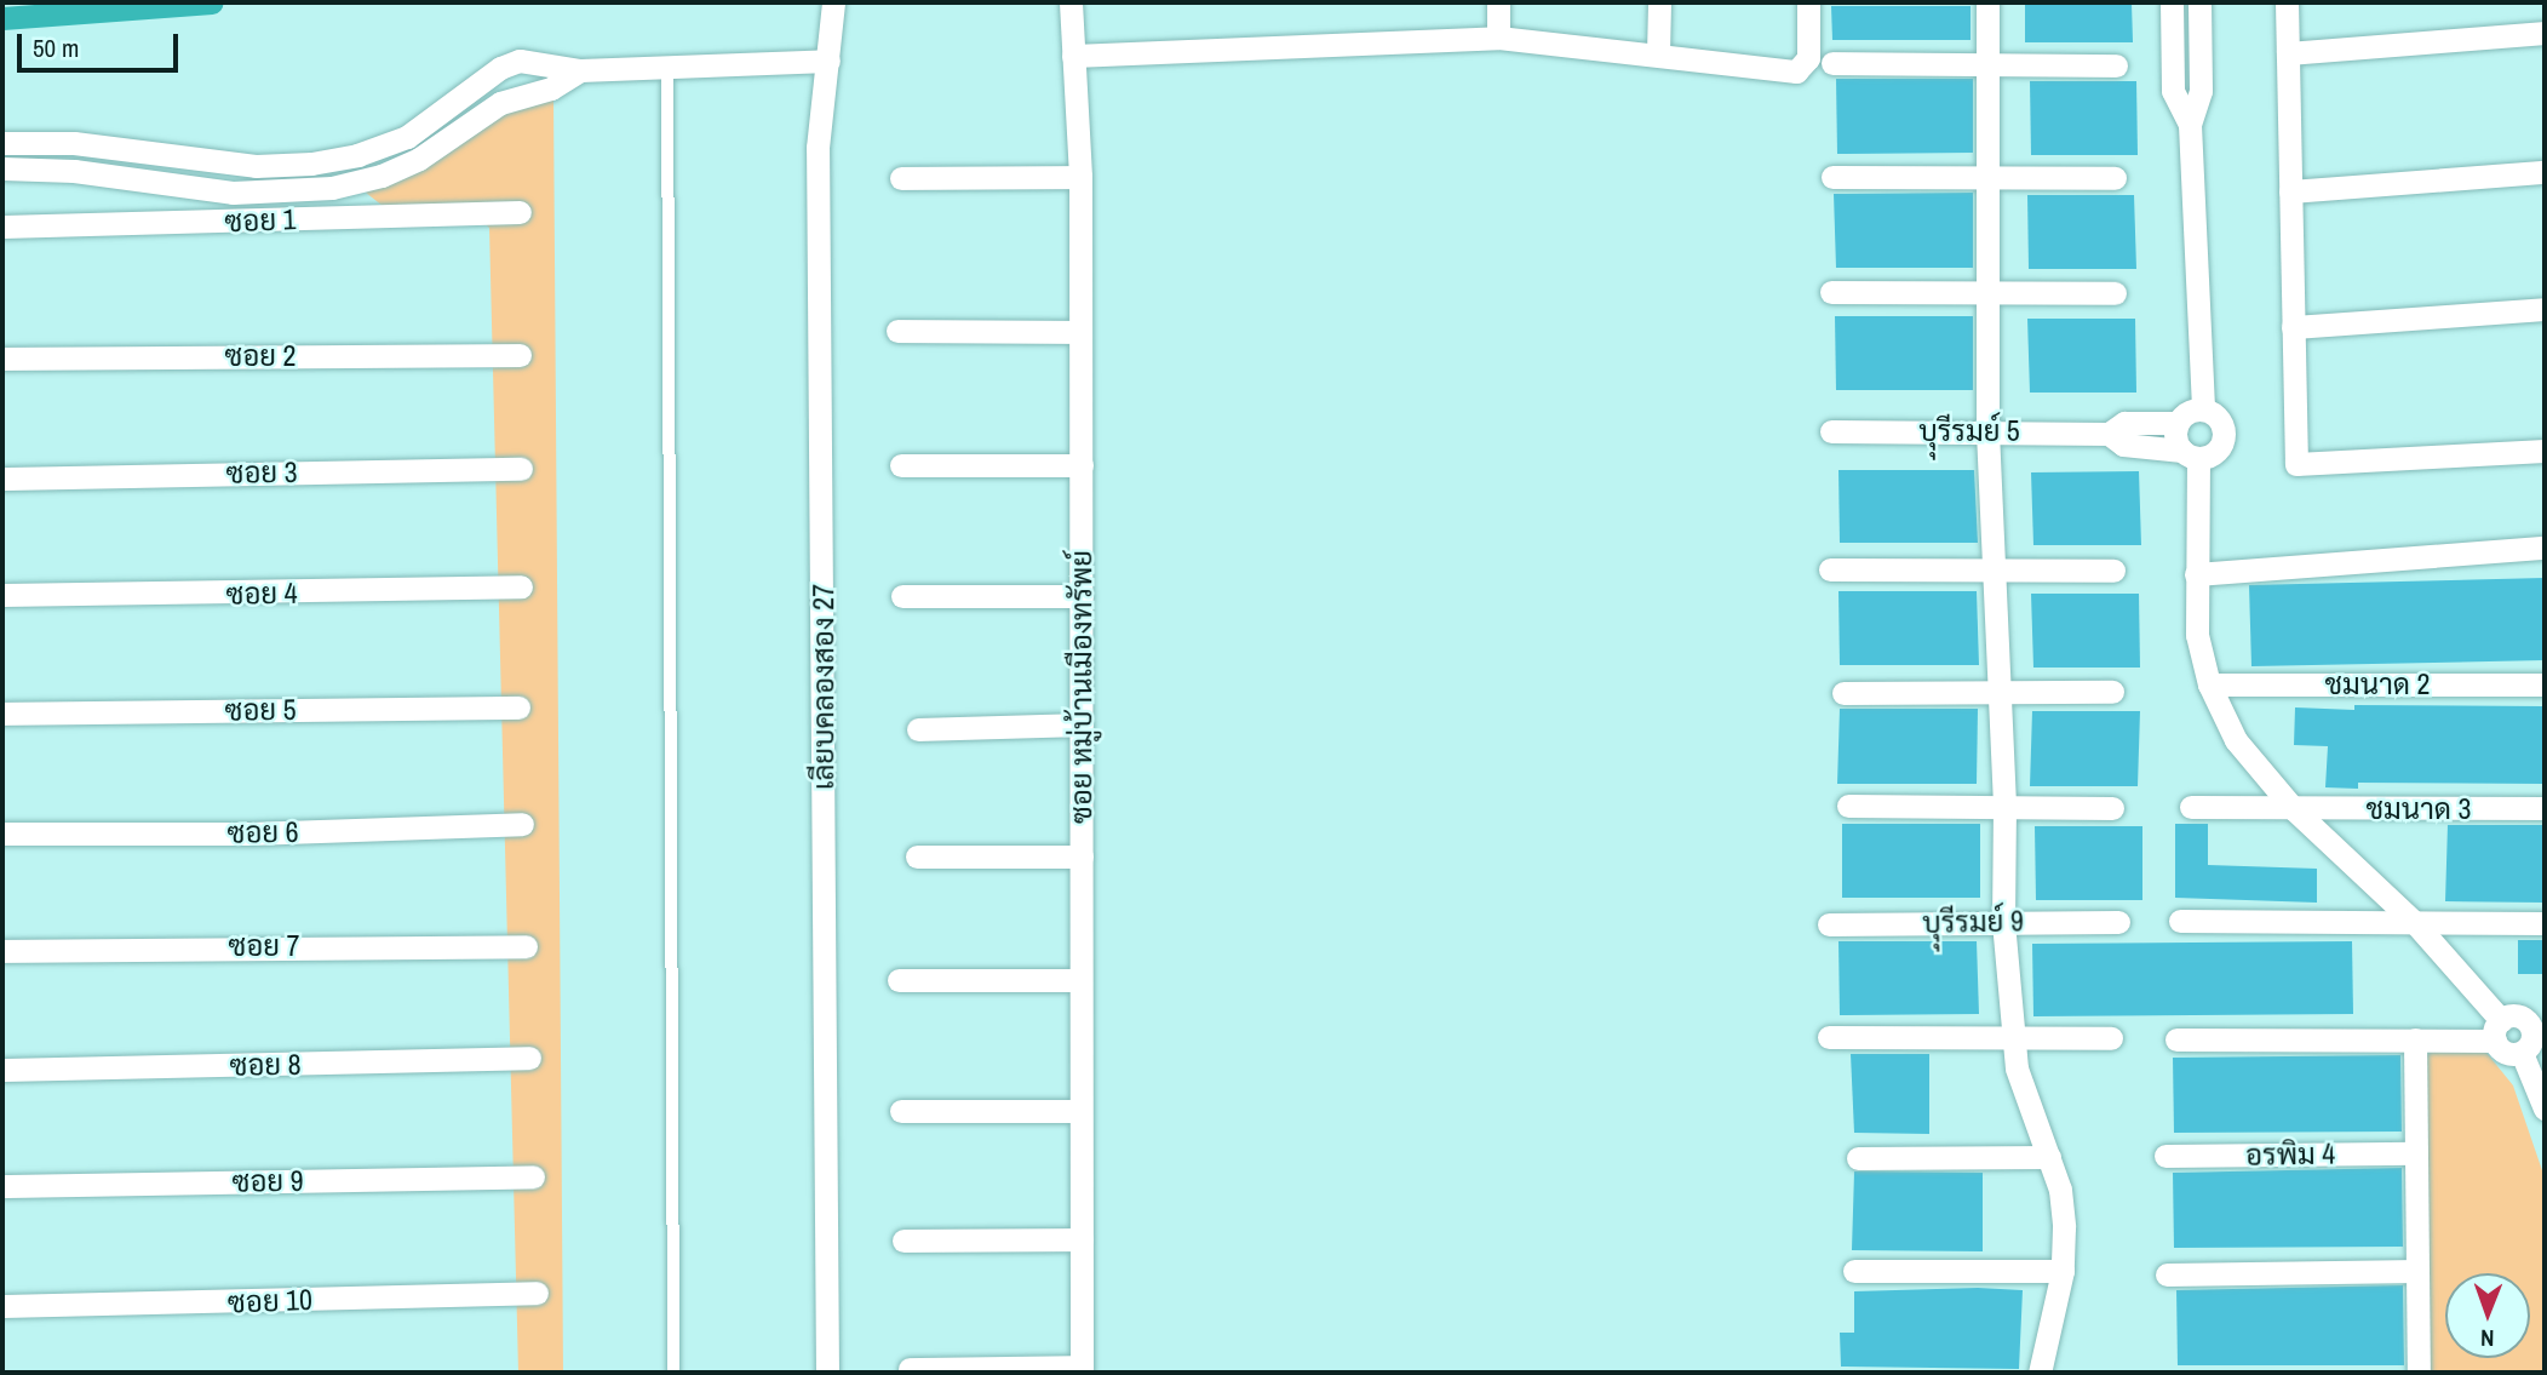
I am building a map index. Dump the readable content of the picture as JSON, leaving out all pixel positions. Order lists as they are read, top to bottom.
{
  "streets": {
    "street": [
      "ซอย 1",
      "ซอย 2",
      "บุุรีรมย์ 5",
      "ซอย 3",
      "ซอย 4",
      "ชมนาด 2",
      "เลียบคลองสอง 27",
      "ซอย หมู่บ้านเมืองทรัพย์",
      "ซอย 5",
      "ชมนาด 3",
      "ซอย 6",
      "บุุรีรมย์ 9",
      "ซอย 7",
      "ซอย 8",
      "อรพิม 4",
      "ซอย 9",
      "ซอย 10"
    ]
  },
  "scale_bar": "50 m",
  "north": "bottom"
}
